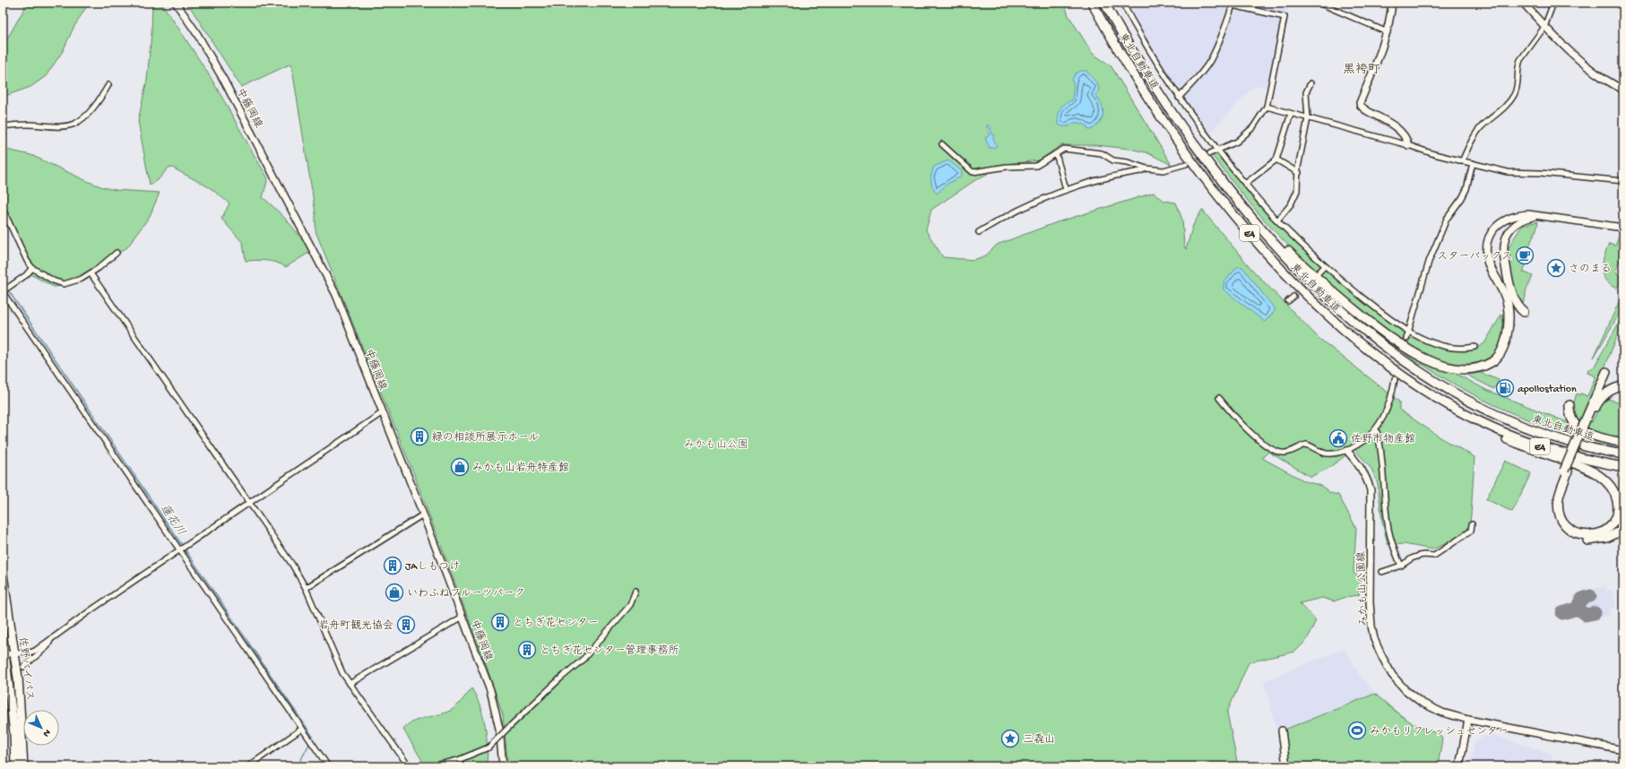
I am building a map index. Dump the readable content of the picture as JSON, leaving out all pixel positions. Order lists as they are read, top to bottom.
{
  "streets": {
    "highway": ["東北自動車道", "E4", "佐野バイパス"],
    "main road": ["中藤岡線", "みかも山公園線"]
  },
  "districts": ["黒袴町"],
  "water": ["蓮花川"],
  "parks": ["みかも山公園"],
  "places": {
    "cafe": ["スターバックス"],
    "place": ["さのまる", "三毳山"],
    "fuel station": ["apollostation"],
    "building": [
      "緑の相談所展示ホール",
      "JAしもつけ",
      "とちぎ花センター",
      "岩舟町観光協会",
      "とちぎ花センター管理事務所"
    ],
    "public building": ["佐野市物産館"],
    "shop": ["みかも山岩舟特産館", "いわふねフルーツパーク"],
    "sports": ["みかもリフレッシュセンター"]
  },
  "north": "bottom right"
}
